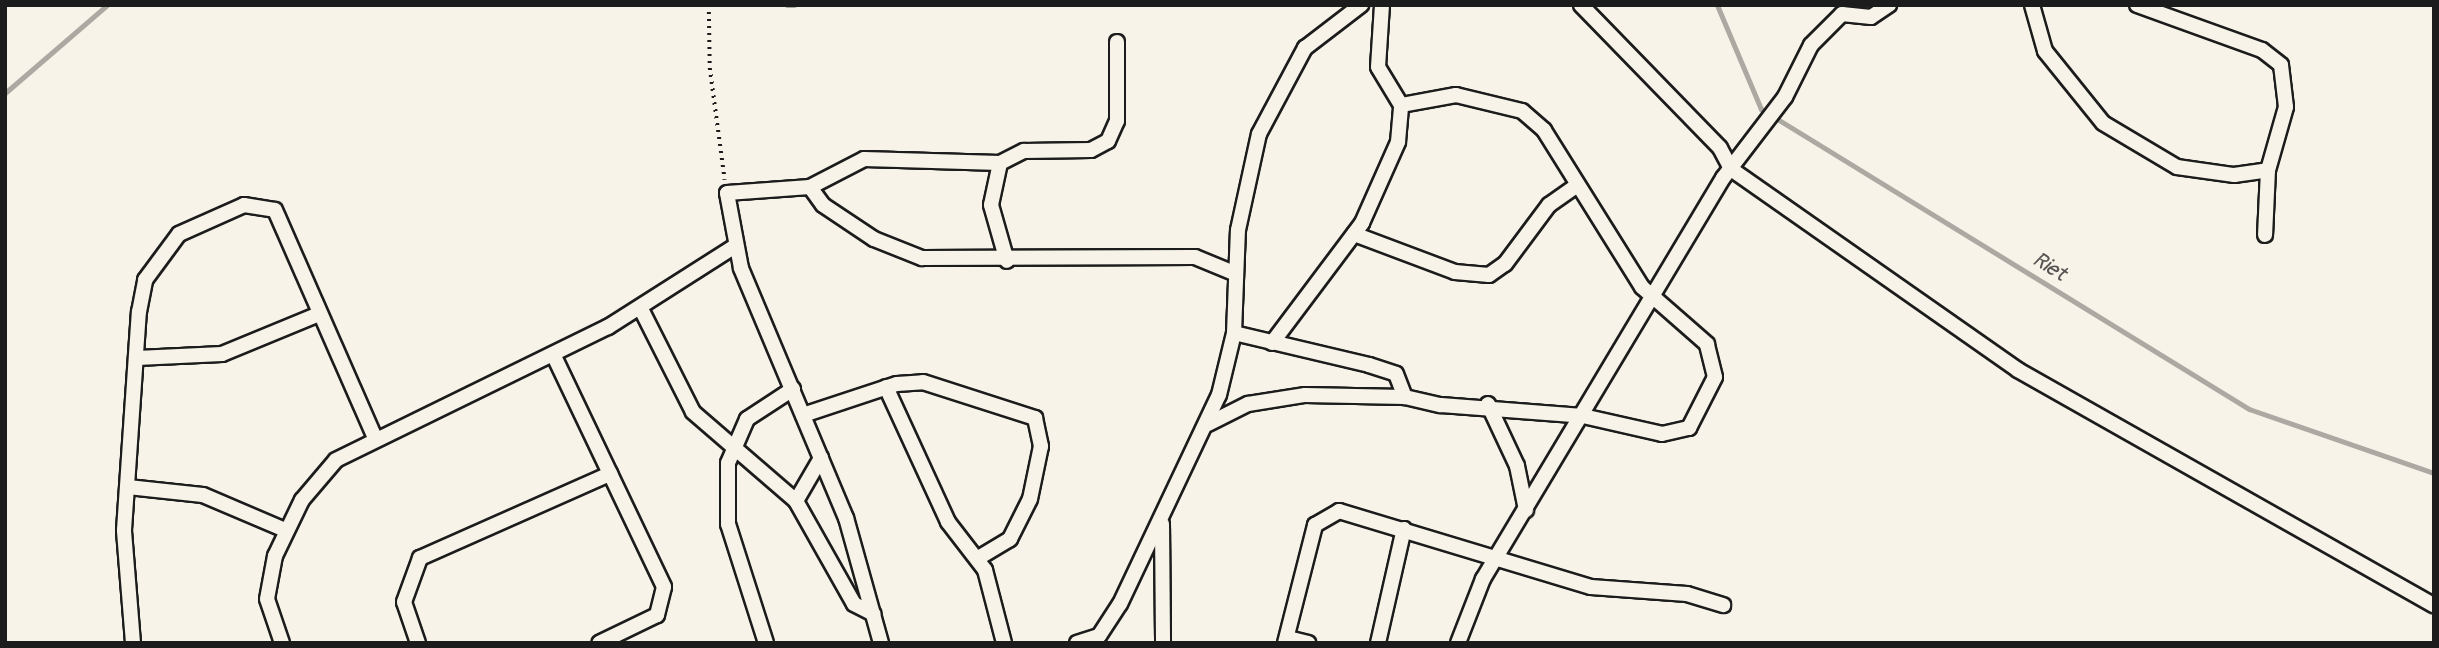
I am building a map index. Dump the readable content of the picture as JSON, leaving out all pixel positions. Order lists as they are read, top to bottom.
{
  "water": ["Riet"]
}
